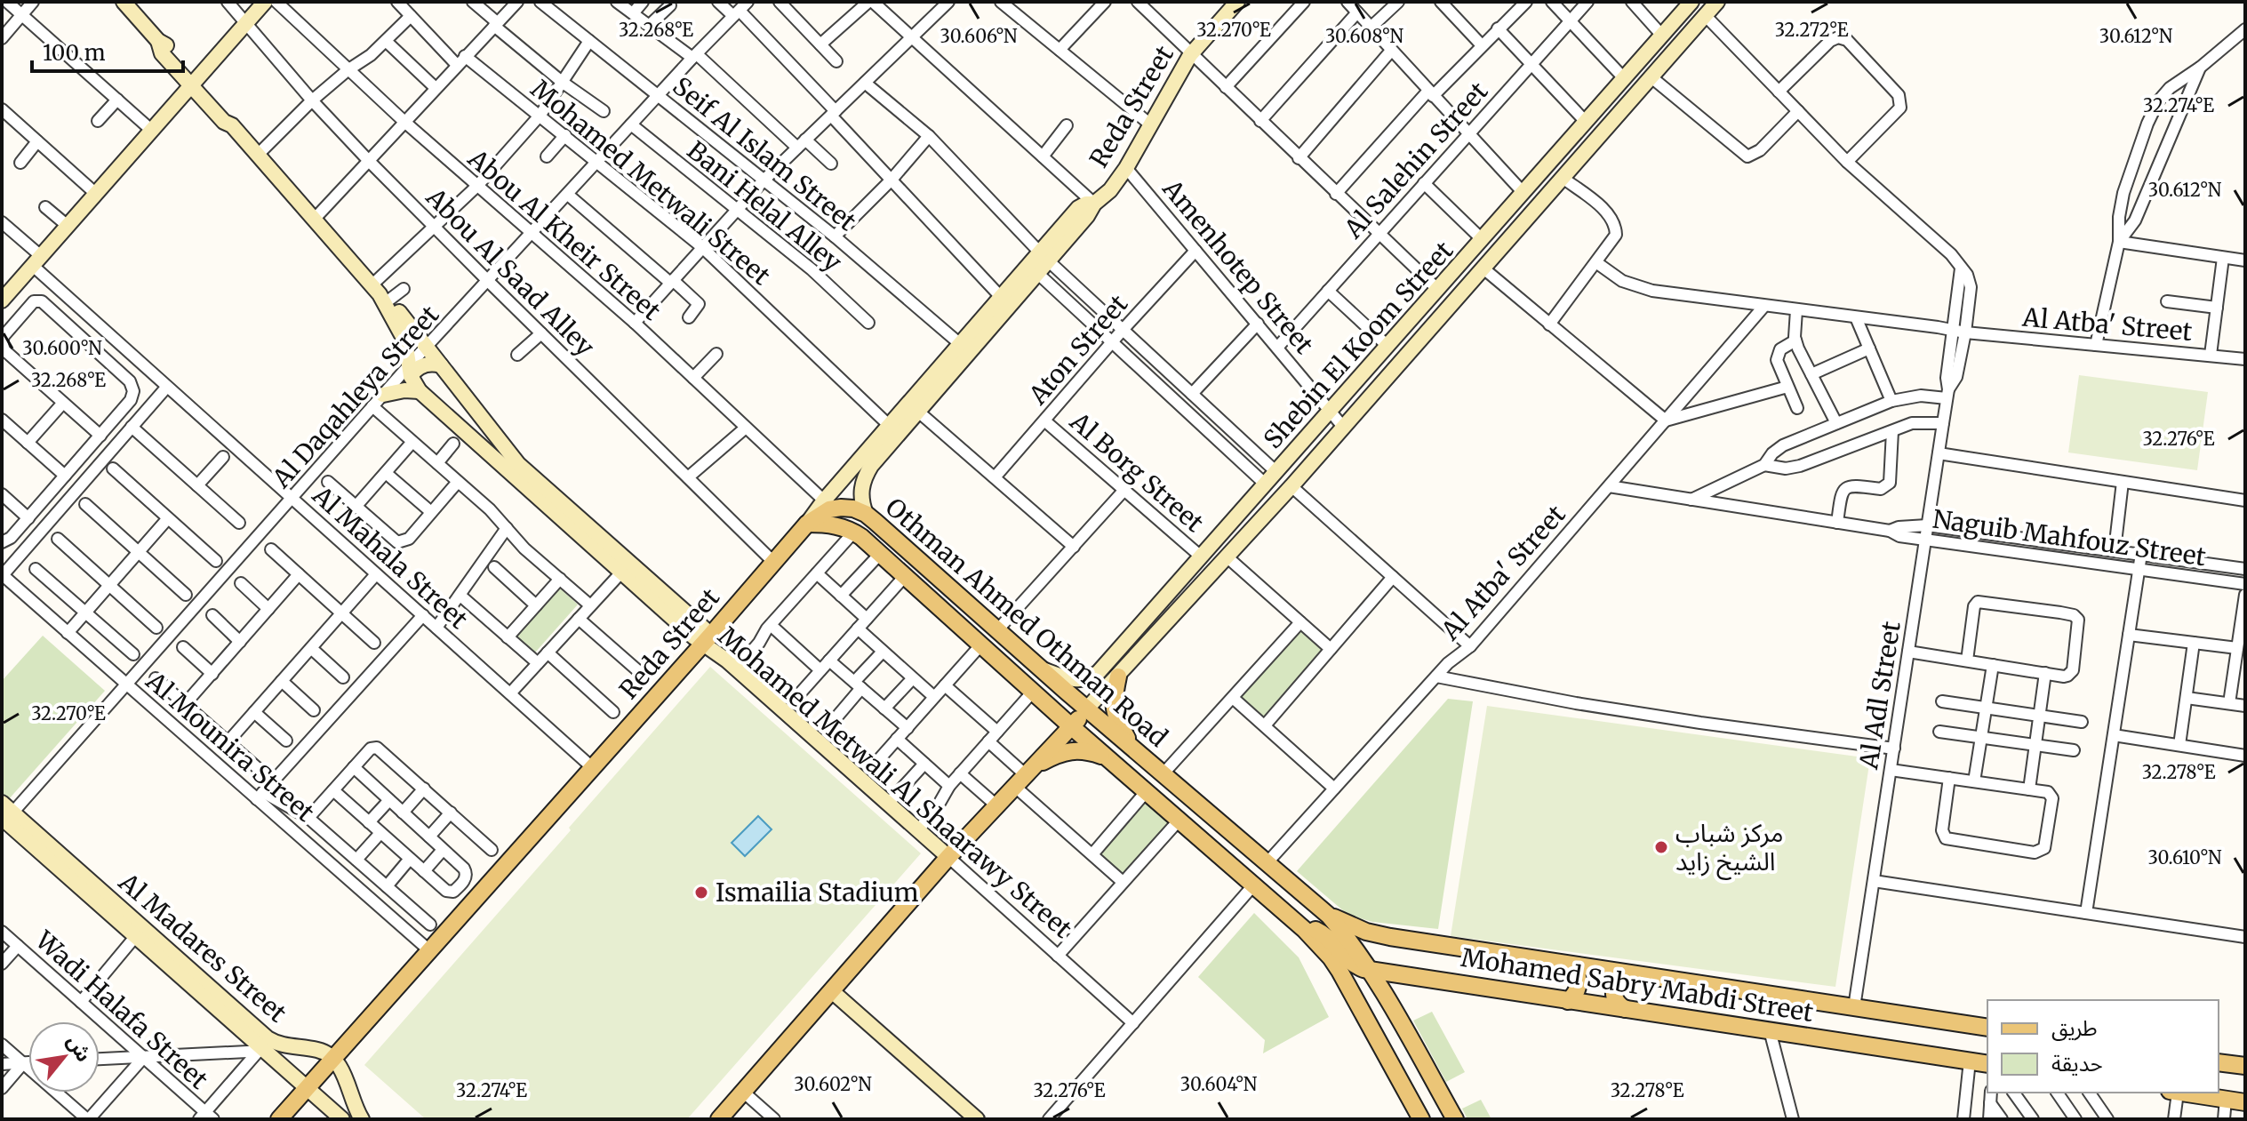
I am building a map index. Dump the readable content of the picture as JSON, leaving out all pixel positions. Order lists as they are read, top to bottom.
{
  "streets": {
    "main road": ["Reda Street", "Othman Ahmed Othman Road", "Mohamed Sabry Mabdi Street"],
    "street": [
      "Seif Al Islam Street",
      "Al Salehin Street",
      "Mohamed Metwali Street",
      "Bani Helal Alley",
      "Abou Al Kheir Street",
      "Amenhotep Street",
      "Abou Al Saad Alley",
      "Al Atba' Street",
      "Shebin El Koom Street",
      "Aton Street",
      "Al Daqahleya Street",
      "Al Borg Street",
      "Naguib Mahfouz Street",
      "Al Mahala Street",
      "Al Adl Street",
      "Al Mounira Street",
      "Mohamed Metwali Al Shaarawy Street",
      "Al Madares Street",
      "Wadi Halafa Street"
    ]
  },
  "crossings": [
    ["Reda Street", "Seif Al Islam Street"],
    ["Reda Street", "Mohamed Metwali Street"],
    ["Reda Street", "Abou Al Kheir Street"],
    ["Reda Street", "Amenhotep Street"],
    ["Reda Street", "Abou Al Saad Alley"],
    ["Reda Street", "Al Mahala Street"],
    ["Reda Street", "Othman Ahmed Othman Road"],
    ["Reda Street", "Al Mounira Street"],
    ["Reda Street", "Mohamed Metwali Al Shaarawy Street"],
    ["Reda Street", "Al Madares Street"],
    ["Seif Al Islam Street", "Al Daqahleya Street"],
    ["Al Salehin Street", "Amenhotep Street"],
    ["Mohamed Metwali Street", "Al Daqahleya Street"],
    ["Bani Helal Alley", "Al Daqahleya Street"],
    ["Abou Al Kheir Street", "Al Daqahleya Street"],
    ["Amenhotep Street", "Shebin El Koom Street"],
    ["Amenhotep Street", "Aton Street"],
    ["Abou Al Saad Alley", "Al Daqahleya Street"],
    ["Al Atba' Street", "Naguib Mahfouz Street"],
    ["Al Atba' Street", "Othman Ahmed Othman Road"],
    ["Al Atba' Street", "Al Adl Street"],
    ["Shebin El Koom Street", "Al Borg Street"],
    ["Shebin El Koom Street", "Othman Ahmed Othman Road"],
    ["Aton Street", "Al Borg Street"],
    ["Al Daqahleya Street", "Al Mahala Street"],
    ["Al Daqahleya Street", "Al Mounira Street"],
    ["Al Daqahleya Street", "Mohamed Metwali Al Shaarawy Street"],
    ["Al Daqahleya Street", "Al Madares Street"],
    ["Naguib Mahfouz Street", "Al Adl Street"],
    ["Othman Ahmed Othman Road", "Mohamed Sabry Mabdi Street"],
    ["Al Adl Street", "Mohamed Sabry Mabdi Street"]
  ],
  "places": ["مركز شباب الشيخ زايد", "Ismailia Stadium"],
  "legend": ["طريق", "حديقة"],
  "scale_bar": "100 m",
  "north": "top right",
  "coordinates": [
    "32.268°E",
    "32.270°E",
    "32.272°E",
    "30.606°N",
    "30.608°N",
    "30.612°N",
    "32.274°E",
    "30.600°N",
    "32.276°E",
    "32.278°E",
    "30.610°N",
    "30.602°N",
    "30.604°N"
  ]
}
